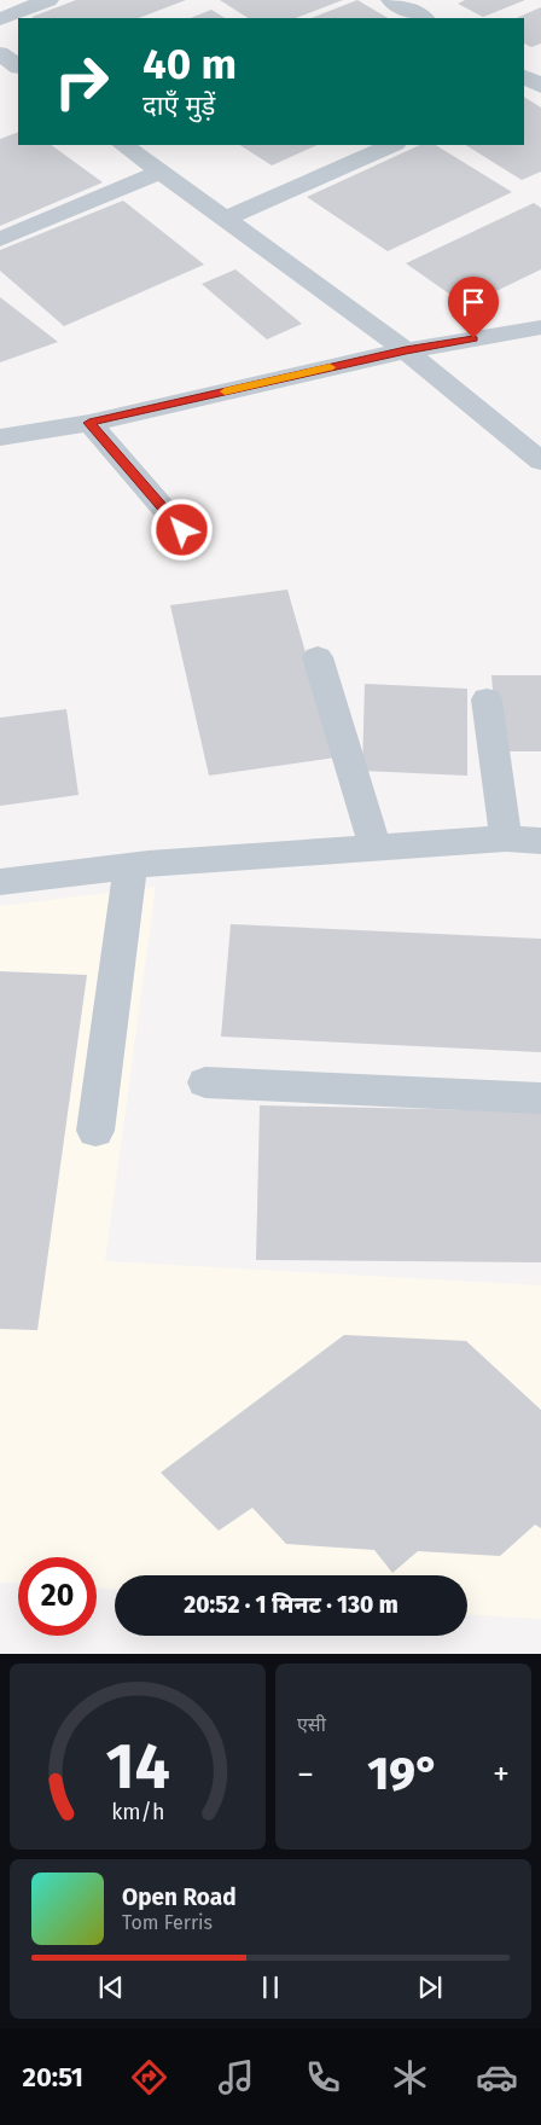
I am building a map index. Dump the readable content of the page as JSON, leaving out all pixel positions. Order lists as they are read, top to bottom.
{
  "page": {
    "turn": ["40 m", "दाएँ मुड़ें"],
    "limit": "20",
    "trip": "20:52 · 1 मिनट · 130 m",
    "tile": "एसी",
    "heat": ["−", "19°", "+"],
    "song": ["Open Road", "Tom Ferris"],
    "tabs": "20:51",
    "gauge": ["14", "km/h"]
  }
}
